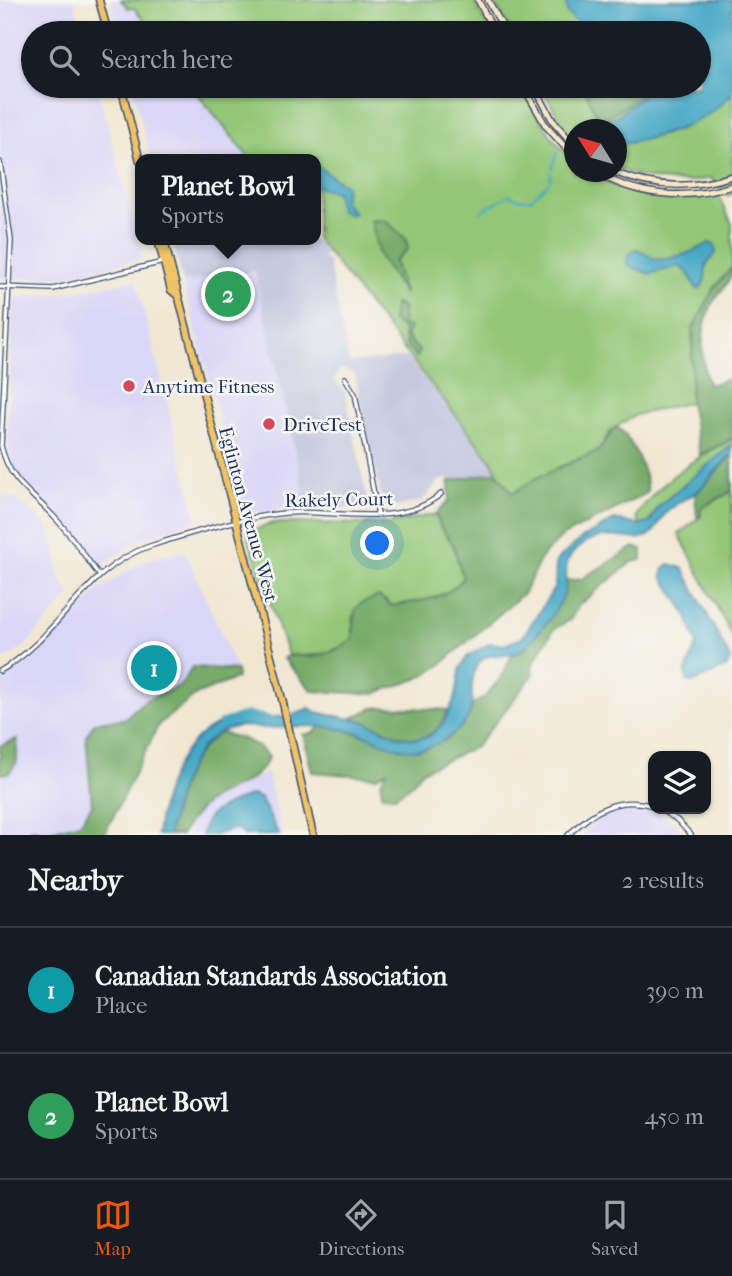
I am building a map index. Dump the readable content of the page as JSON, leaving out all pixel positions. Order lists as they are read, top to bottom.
{
  "streets": {
    "main road": ["Eglinton Avenue West"],
    "street": ["Rakely Court"]
  },
  "crossings": [
    ["Rakely Court", "Eglinton Avenue West"]
  ],
  "places": ["Anytime Fitness", "DriveTest"],
  "north": "top left",
  "page": {
    "search": "Search here",
    "popup": ["Planet Bowl", "Sports"],
    "pins": ["2", "1"],
    "heading": ["Nearby", "2 results"],
    "list": [
      {
        "mark": "1",
        "name": "Canadian Standards Association",
        "note": "Place",
        "value": "390 m"
      },
      {
        "mark": "2",
        "name": "Planet Bowl",
        "note": "Sports",
        "value": "450 m"
      }
    ],
    "nav": ["Map", "Directions", "Saved"]
  }
}
